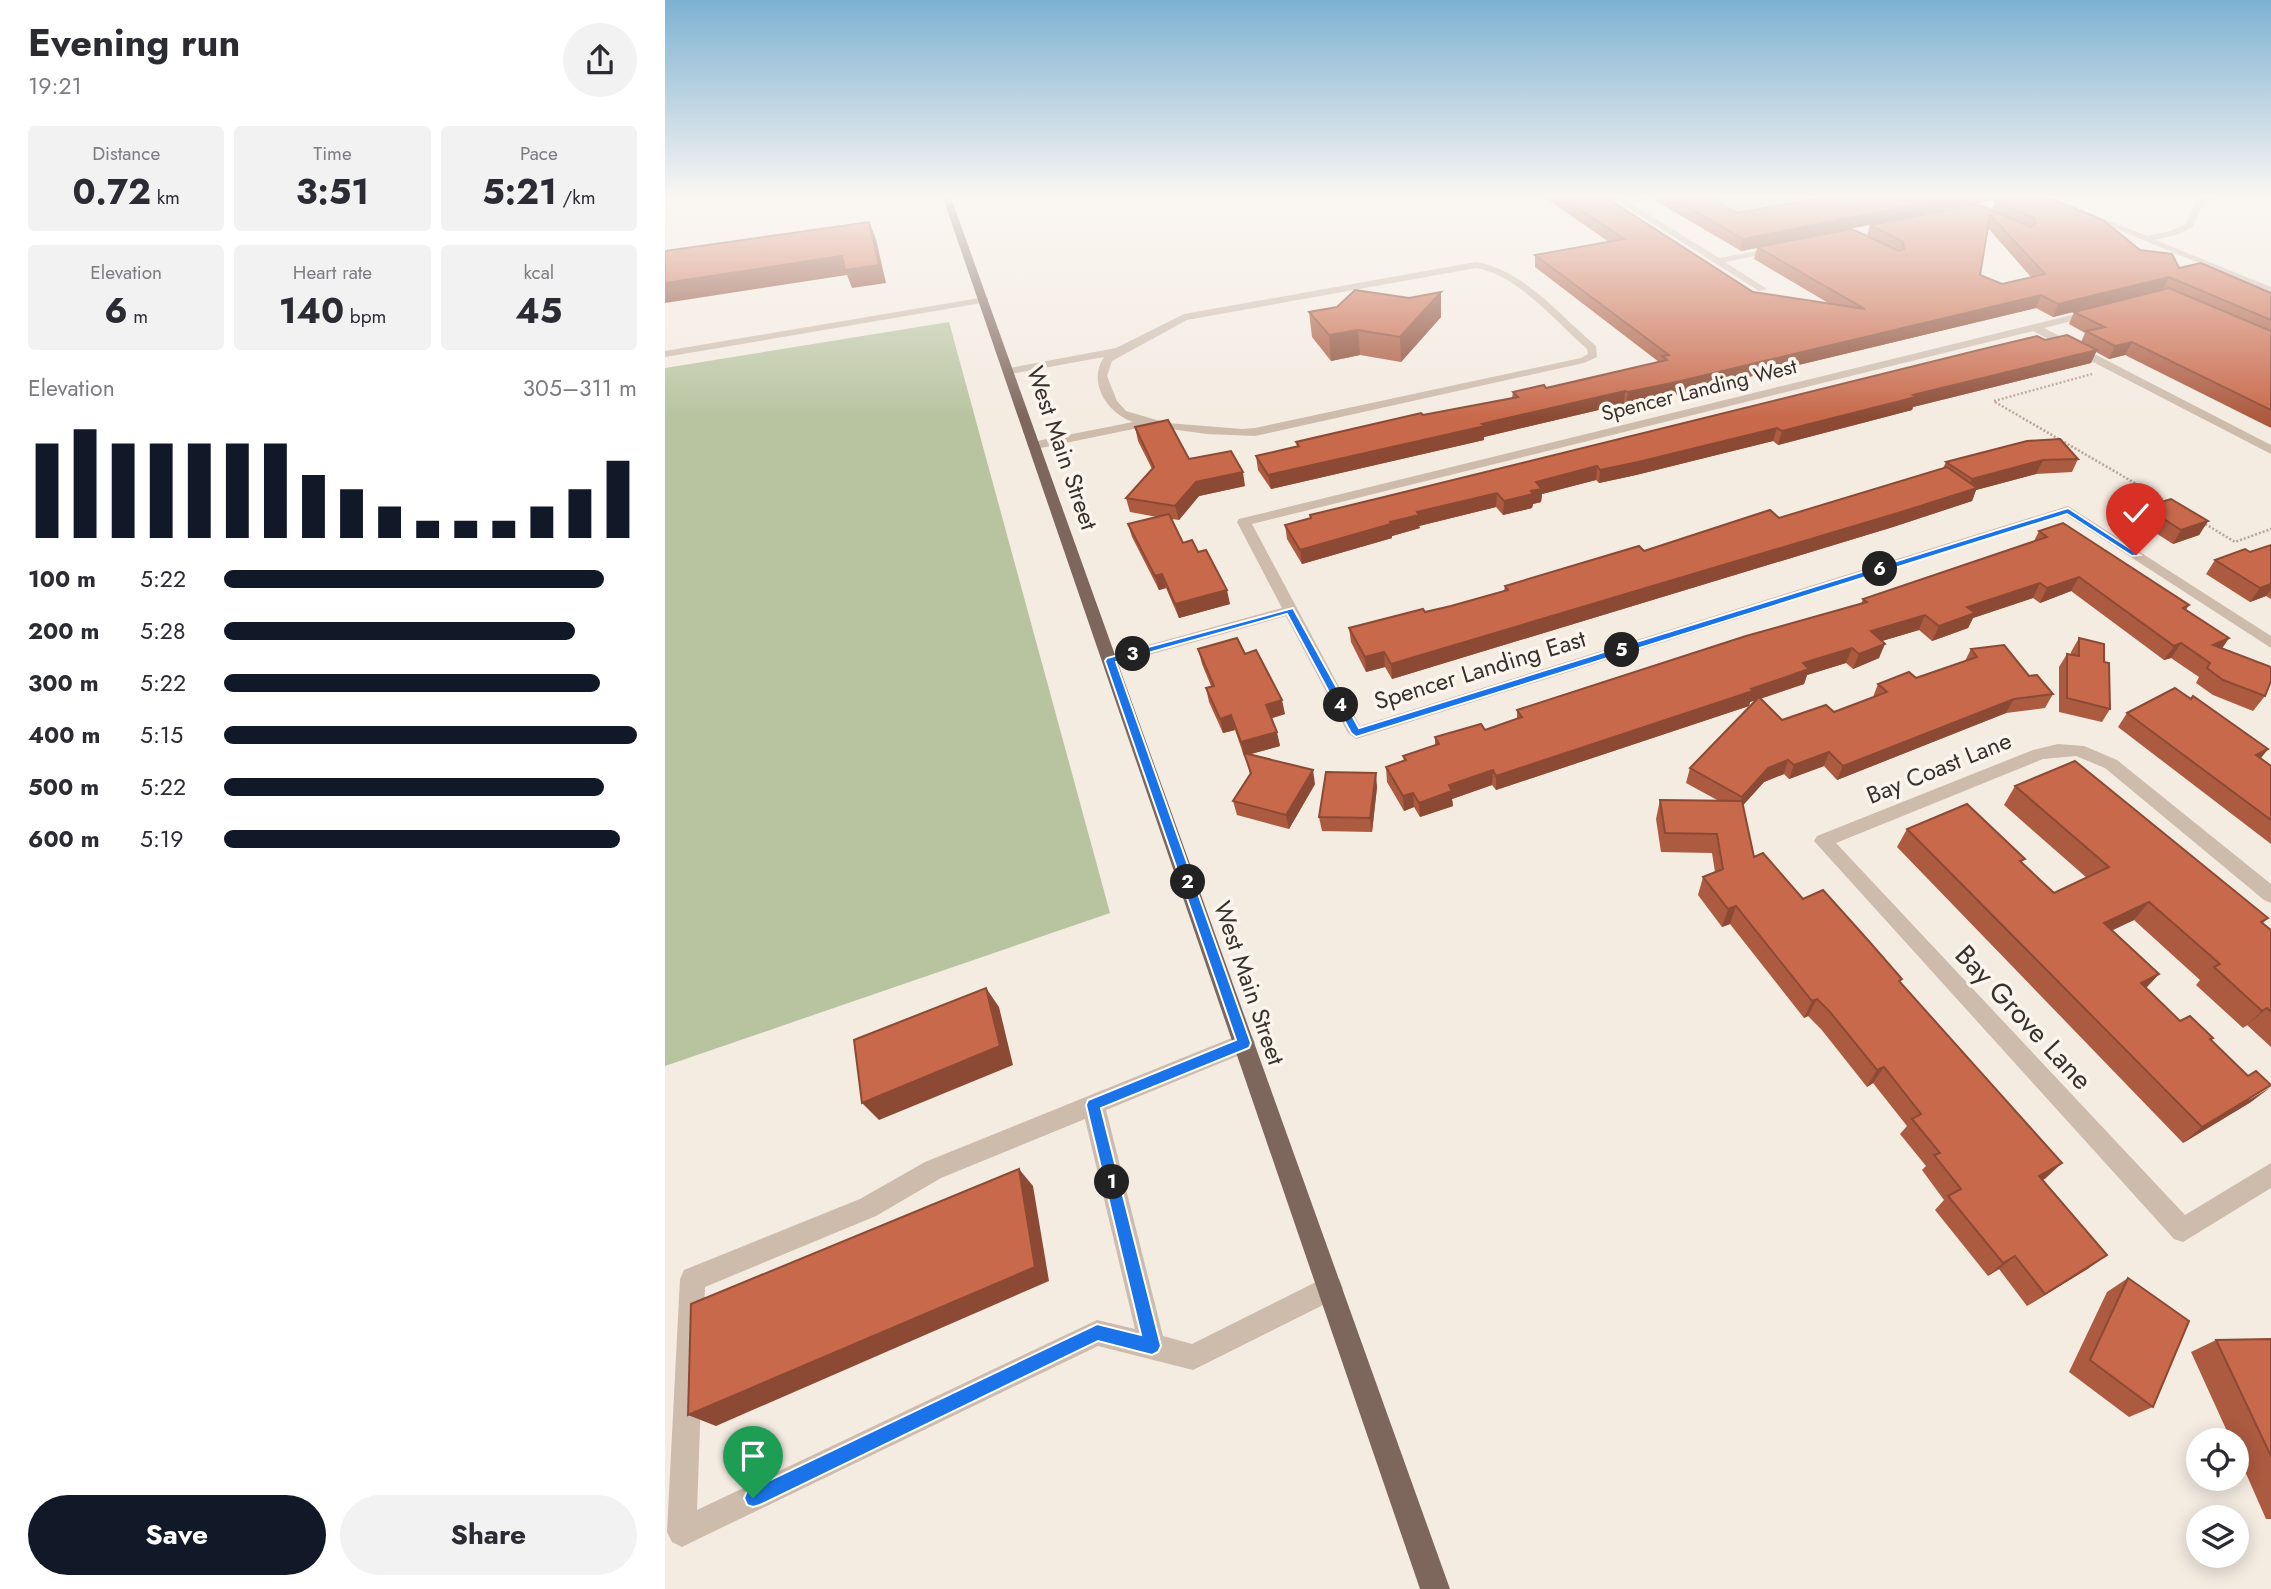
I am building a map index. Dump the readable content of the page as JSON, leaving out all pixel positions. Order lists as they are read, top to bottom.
{
  "streets": {
    "main road": ["West Main Street"],
    "street": [
      "Spencer Landing West",
      "Spencer Landing East",
      "Bay Coast Lane",
      "Bay Grove Lane"
    ]
  },
  "crossings": [
    ["Spencer Landing West", "Spencer Landing East"],
    ["Bay Coast Lane", "Bay Grove Lane"]
  ],
  "page": {
    "heading": ["Evening run", "19:21"],
    "stats": [
      ["Distance", "0.72 km"],
      ["Time", "3:51"],
      ["Pace", "5:21 /km"],
      ["Elevation", "6 m"],
      ["Heart rate", "140 bpm"],
      ["kcal", "45"]
    ],
    "chart": ["Elevation", "305–311 m"],
    "pins": [
      "6",
      "5",
      "3",
      "4",
      "2",
      "1"
    ],
    "list": [
      {
        "name": "100 m",
        "note": "5:22"
      },
      {
        "name": "200 m",
        "note": "5:28"
      },
      {
        "name": "300 m",
        "note": "5:22"
      },
      {
        "name": "400 m",
        "note": "5:15"
      },
      {
        "name": "500 m",
        "note": "5:22"
      },
      {
        "name": "600 m",
        "note": "5:19"
      }
    ],
    "buttons": ["Save", "Share"]
  }
}
